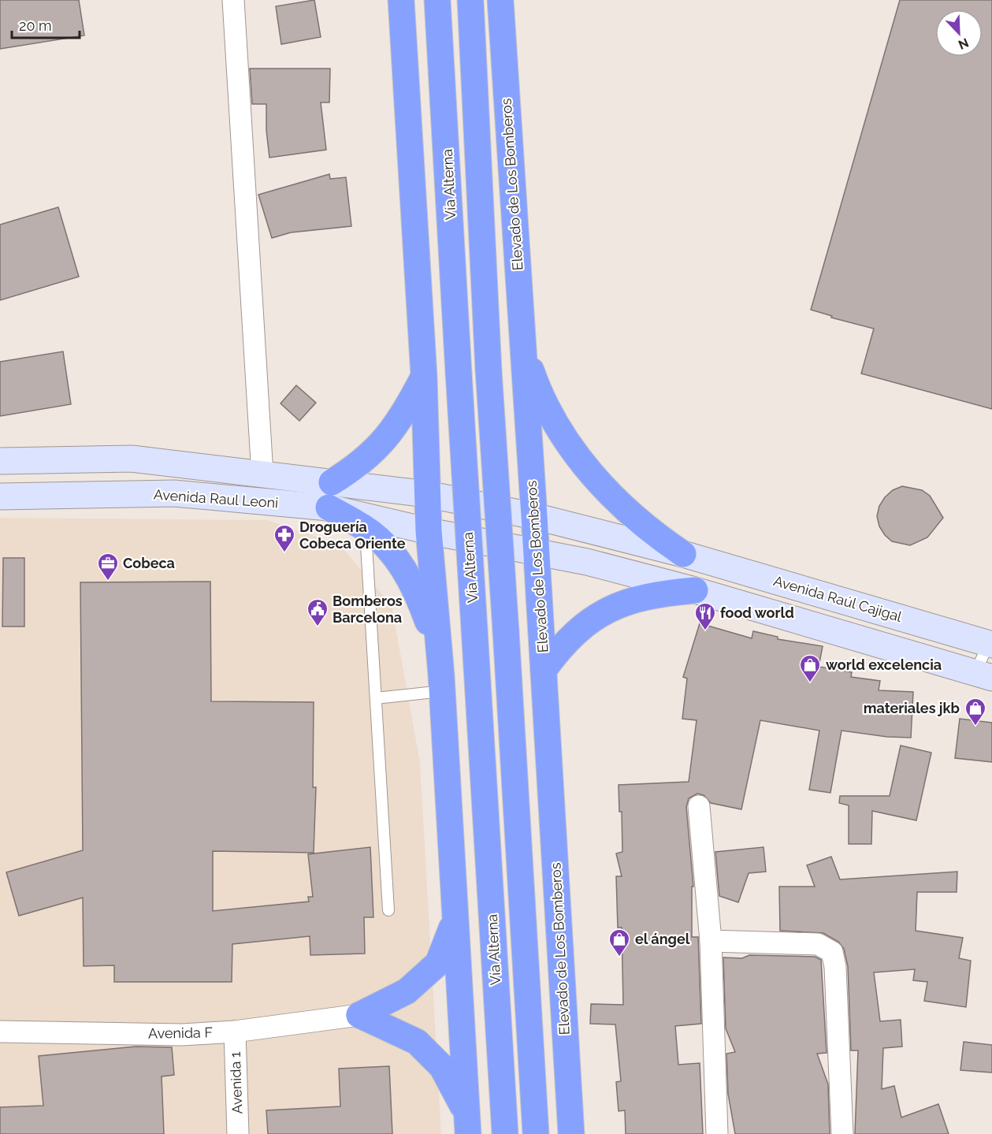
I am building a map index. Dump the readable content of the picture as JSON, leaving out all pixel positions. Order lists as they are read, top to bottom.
{
  "streets": {
    "highway": ["Vía Alterna", "Elevado de Los Bomberos"],
    "main road": ["Avenida Raul Leoni", "Avenida Raúl Cajigal"],
    "street": ["Avenida F", "Avenida 1"]
  },
  "crossings": [
    ["Elevado de Los Bomberos", "Avenida Raul Leoni"],
    ["Elevado de Los Bomberos", "Avenida Raúl Cajigal"],
    ["Avenida Raul Leoni", "Avenida Raúl Cajigal"],
    ["Avenida F", "Avenida 1"]
  ],
  "places": {
    "pharmacy": ["Droguería Cobeca Oriente"],
    "office": ["Cobeca"],
    "public building": ["Bomberos Barcelona"],
    "restaurant": ["food world"],
    "shop": ["world excelencia", "materiales jkb", "el ángel"]
  },
  "scale_bar": "20 m",
  "north": "bottom right"
}
